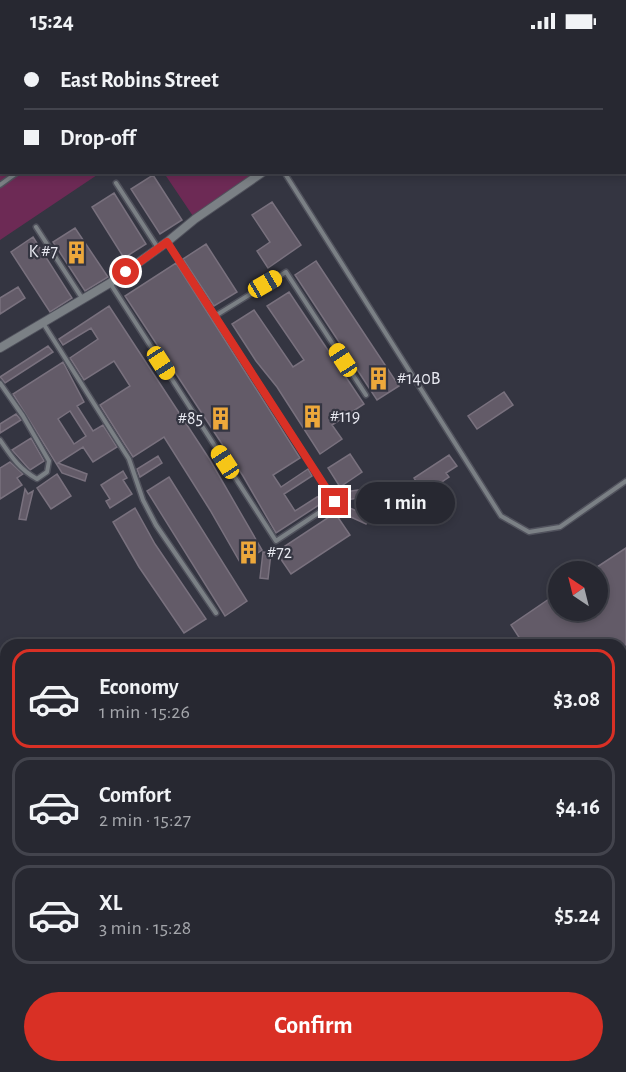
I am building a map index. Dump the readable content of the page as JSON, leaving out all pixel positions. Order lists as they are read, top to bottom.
{
  "places": {
    "building": [
      "K #7",
      "#140B",
      "#119",
      "#85",
      "#72"
    ]
  },
  "north": "top left",
  "page": {
    "status": "15:24",
    "banner": ["East Robins Street", "Drop-off"],
    "bubble": "1 min",
    "list": [
      {
        "name": "Economy",
        "note": "1 min · 15:26",
        "value": "$3.08"
      },
      {
        "name": "Comfort",
        "note": "2 min · 15:27",
        "value": "$4.16"
      },
      {
        "name": "XL",
        "note": "3 min · 15:28",
        "value": "$5.24"
      }
    ],
    "buttons": "Confirm"
  }
}
